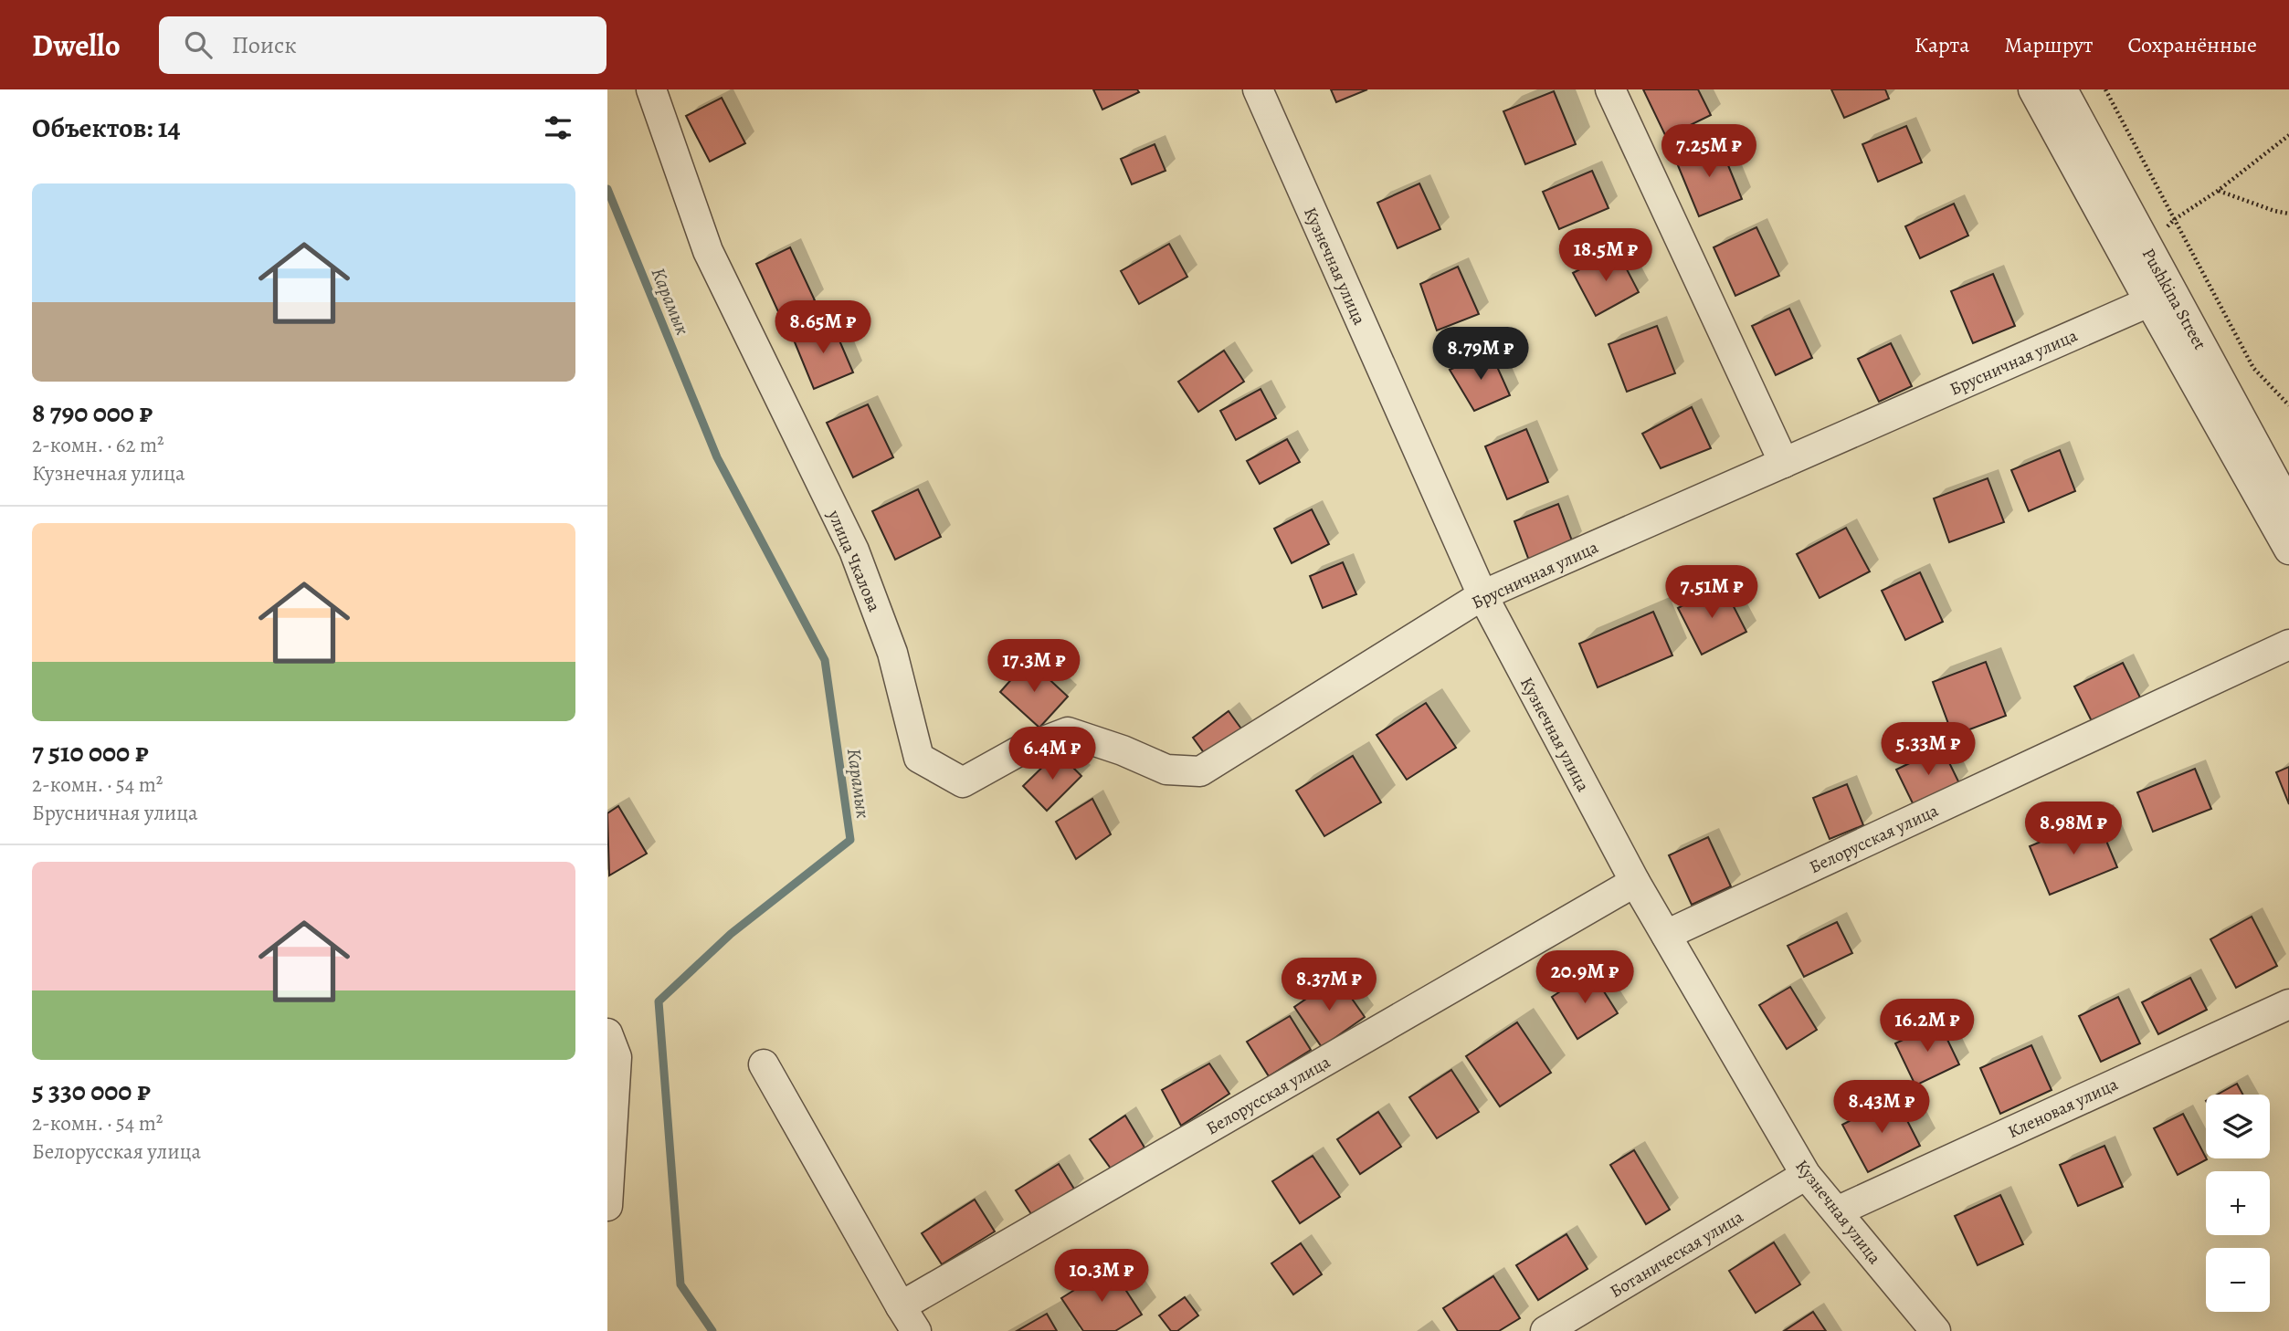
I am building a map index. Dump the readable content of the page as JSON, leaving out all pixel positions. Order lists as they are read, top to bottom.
{
  "streets": {
    "street": [
      "Кузнечная улица",
      "Pushkina Street",
      "Брусничная улица",
      "улица Чкалова",
      "Белорусская улица",
      "Кленовая улица",
      "Ботаническая улица"
    ]
  },
  "crossings": [
    ["Кузнечная улица", "Брусничная улица"],
    ["Кузнечная улица", "Белорусская улица"],
    ["Кузнечная улица", "Кленовая улица"],
    ["Кузнечная улица", "Ботаническая улица"],
    ["Pushkina Street", "Брусничная улица"],
    ["Брусничная улица", "улица Чкалова"]
  ],
  "water": ["Карамык"],
  "page": {
    "header": "Dwello",
    "search": "Поиск",
    "nav": ["Карта", "Маршрут", "Сохранённые"],
    "heading": "Объектов: 14",
    "price": [
      "7.25M ₽",
      "18.5M ₽",
      "8.65M ₽",
      "8.79M ₽",
      "7.51M ₽",
      "17.3M ₽",
      "5.33M ₽",
      "6.4M ₽",
      "8.98M ₽",
      "20.9M ₽",
      "8.37M ₽",
      "16.2M ₽",
      "8.43M ₽",
      "10.3M ₽"
    ],
    "list": [
      {
        "name": "8 790 000 ₽",
        "note": "2-комн. · 62 m² · Кузнечная улица"
      },
      {
        "name": "7 510 000 ₽",
        "note": "2-комн. · 54 m² · Брусничная улица"
      },
      {
        "name": "5 330 000 ₽",
        "note": "2-комн. · 54 m² · Белорусская улица"
      }
    ],
    "map_buttons": ["+", "−"]
  }
}
